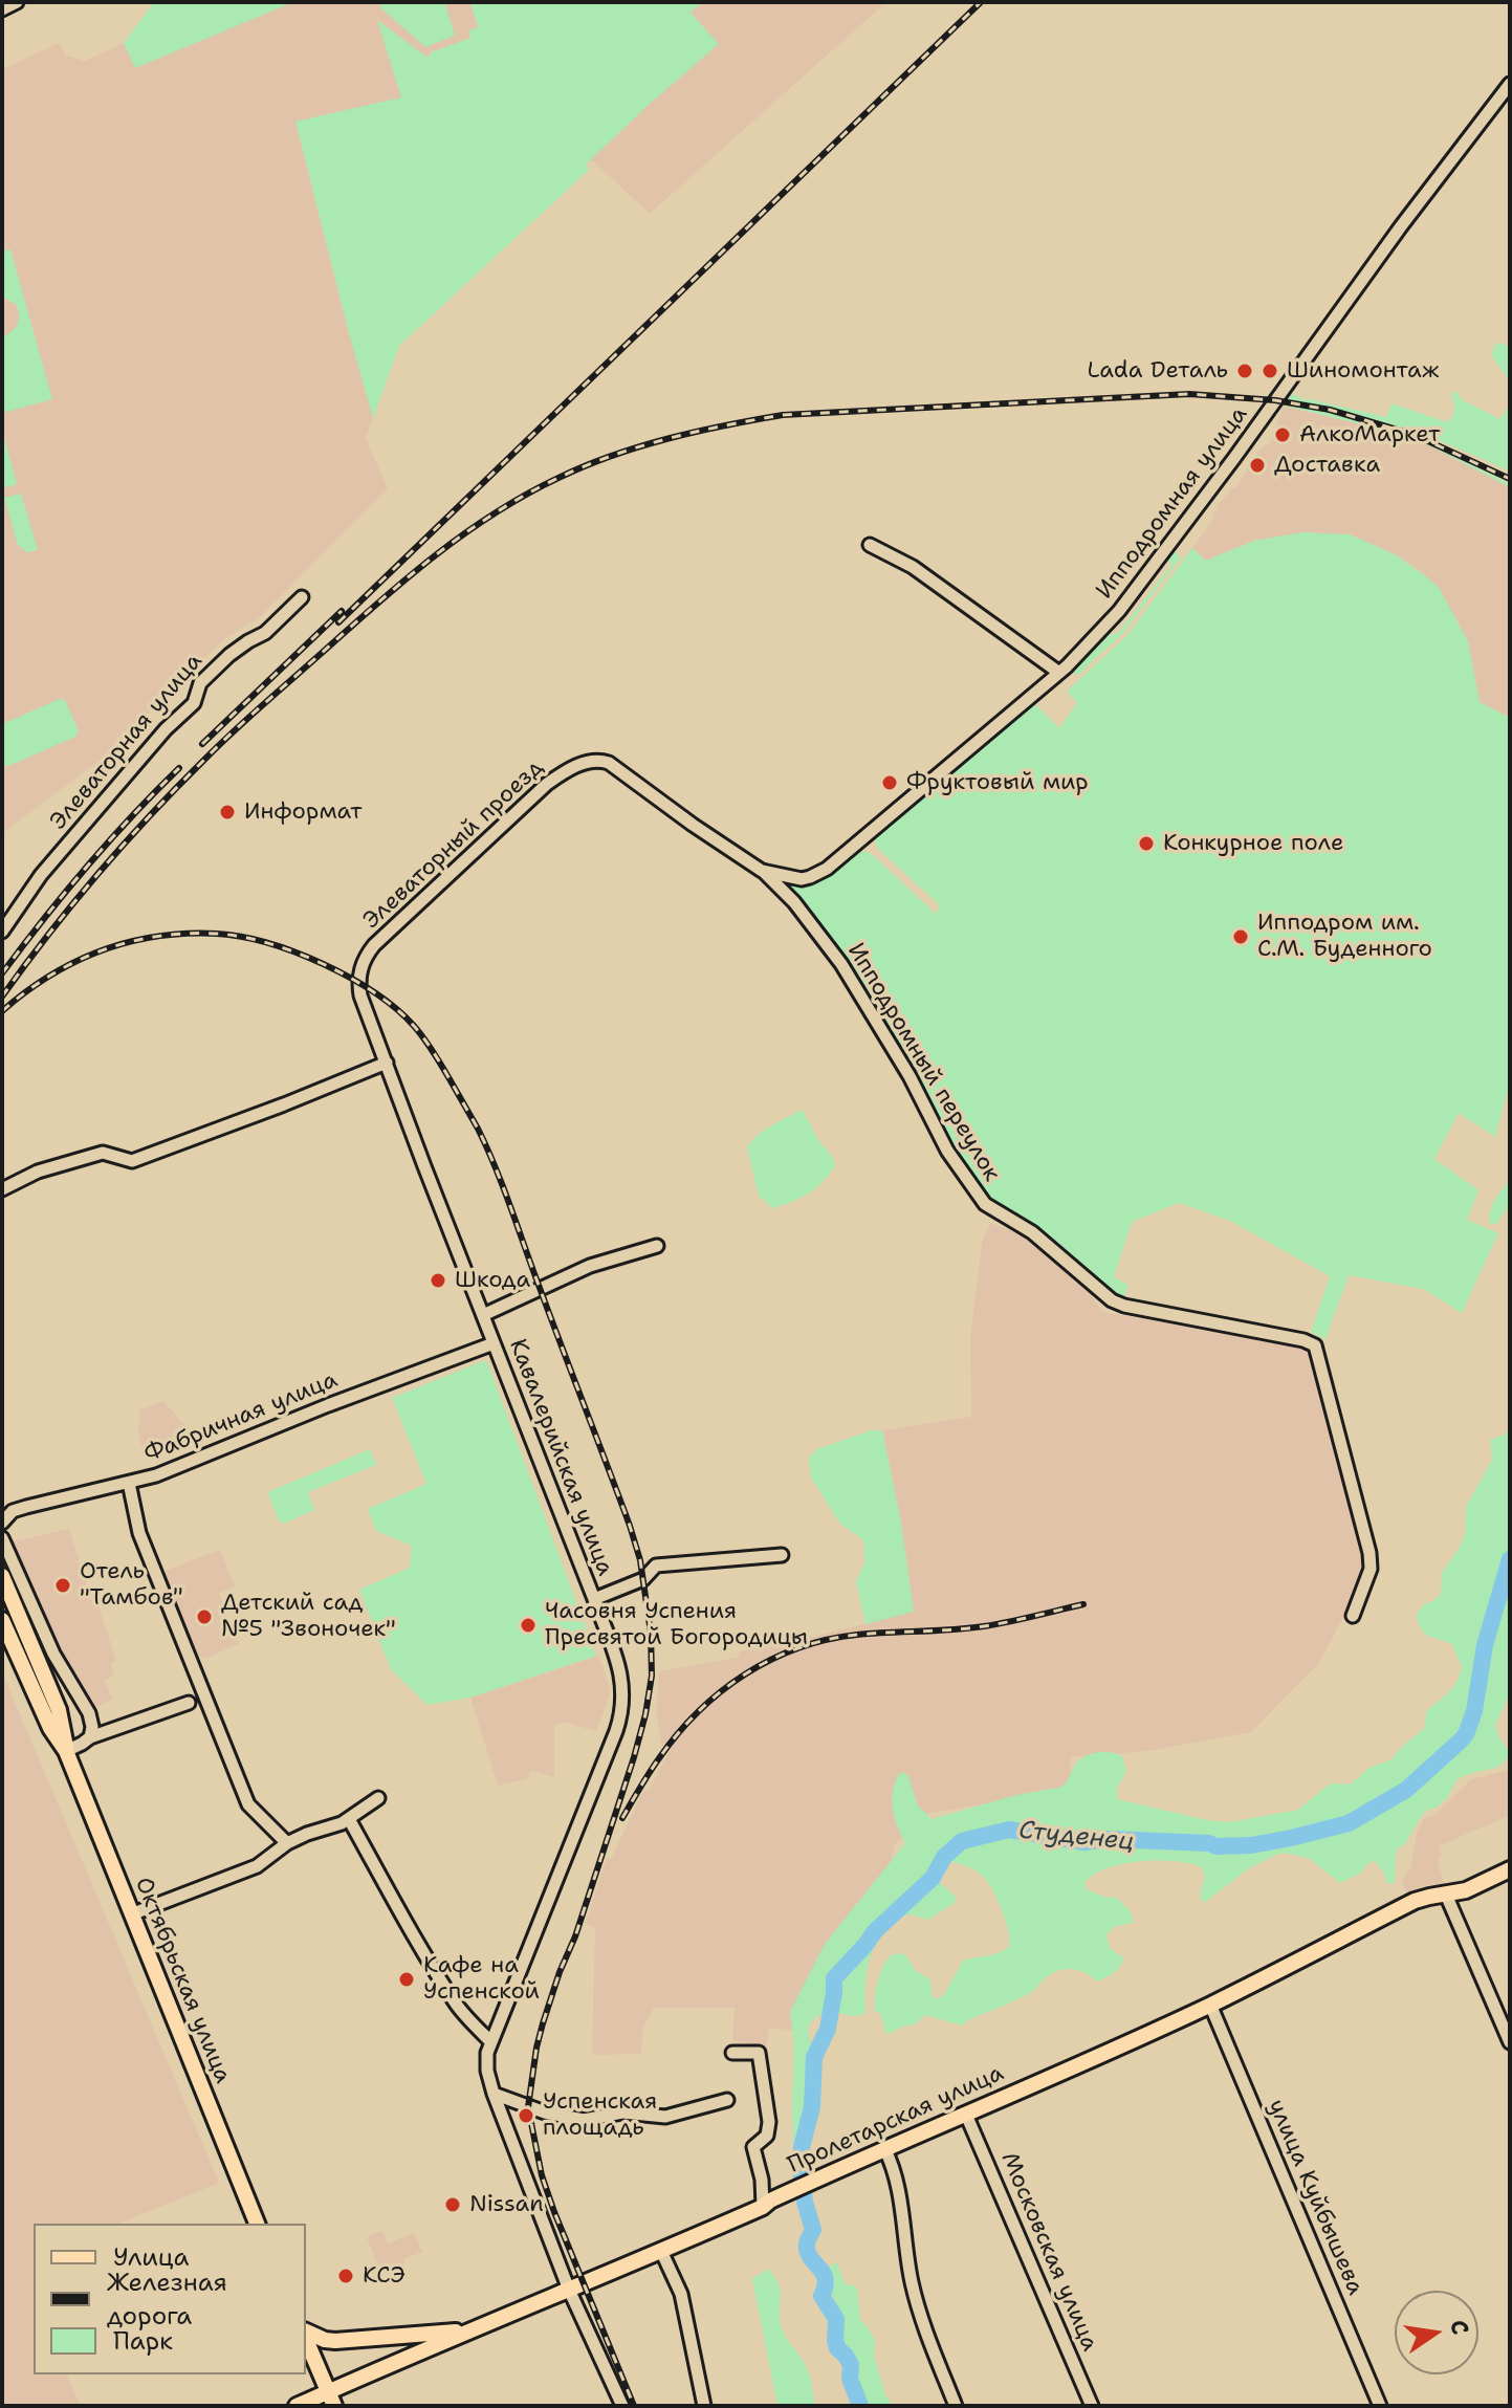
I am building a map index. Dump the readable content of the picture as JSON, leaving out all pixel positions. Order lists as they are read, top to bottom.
{
  "streets": {
    "main road": ["Октябрьская улица", "Пролетарская улица"],
    "street": [
      "Ипподромная улица",
      "Элеваторная улица",
      "Элеваторный проезд",
      "Ипподромный переулок",
      "Фабричная улица",
      "Кавалерийская улица",
      "улица Куйбышева",
      "Московская улица"
    ]
  },
  "crossings": [
    ["Ипподромная улица", "Элеваторный проезд"],
    ["Элеваторный проезд", "Ипподромный переулок"],
    ["Элеваторный проезд", "Кавалерийская улица"],
    ["Фабричная улица", "Кавалерийская улица"],
    ["Кавалерийская улица", "Пролетарская улица"],
    ["Пролетарская улица", "улица Куйбышева"],
    ["Пролетарская улица", "Московская улица"]
  ],
  "water": ["Студенец"],
  "places": [
    "Lada Dеталь",
    "Шиномонтаж",
    "АлкоМаркет",
    "Доставка",
    "Фруктовый мир",
    "Информат",
    "Конкурное поле",
    "Ипподром им. С.М. Буденного",
    "Шкода",
    "Отель \"Тамбов\"",
    "Детский сад №5 \"Звоночек\"",
    "Часовня Успения Пресвятой Богородицы",
    "Кафе на Успенской",
    "Успенская площадь",
    "Nissan",
    "КСЭ"
  ],
  "legend": ["Улица", "Железная дорога", "Парк"],
  "north": "right"
}
